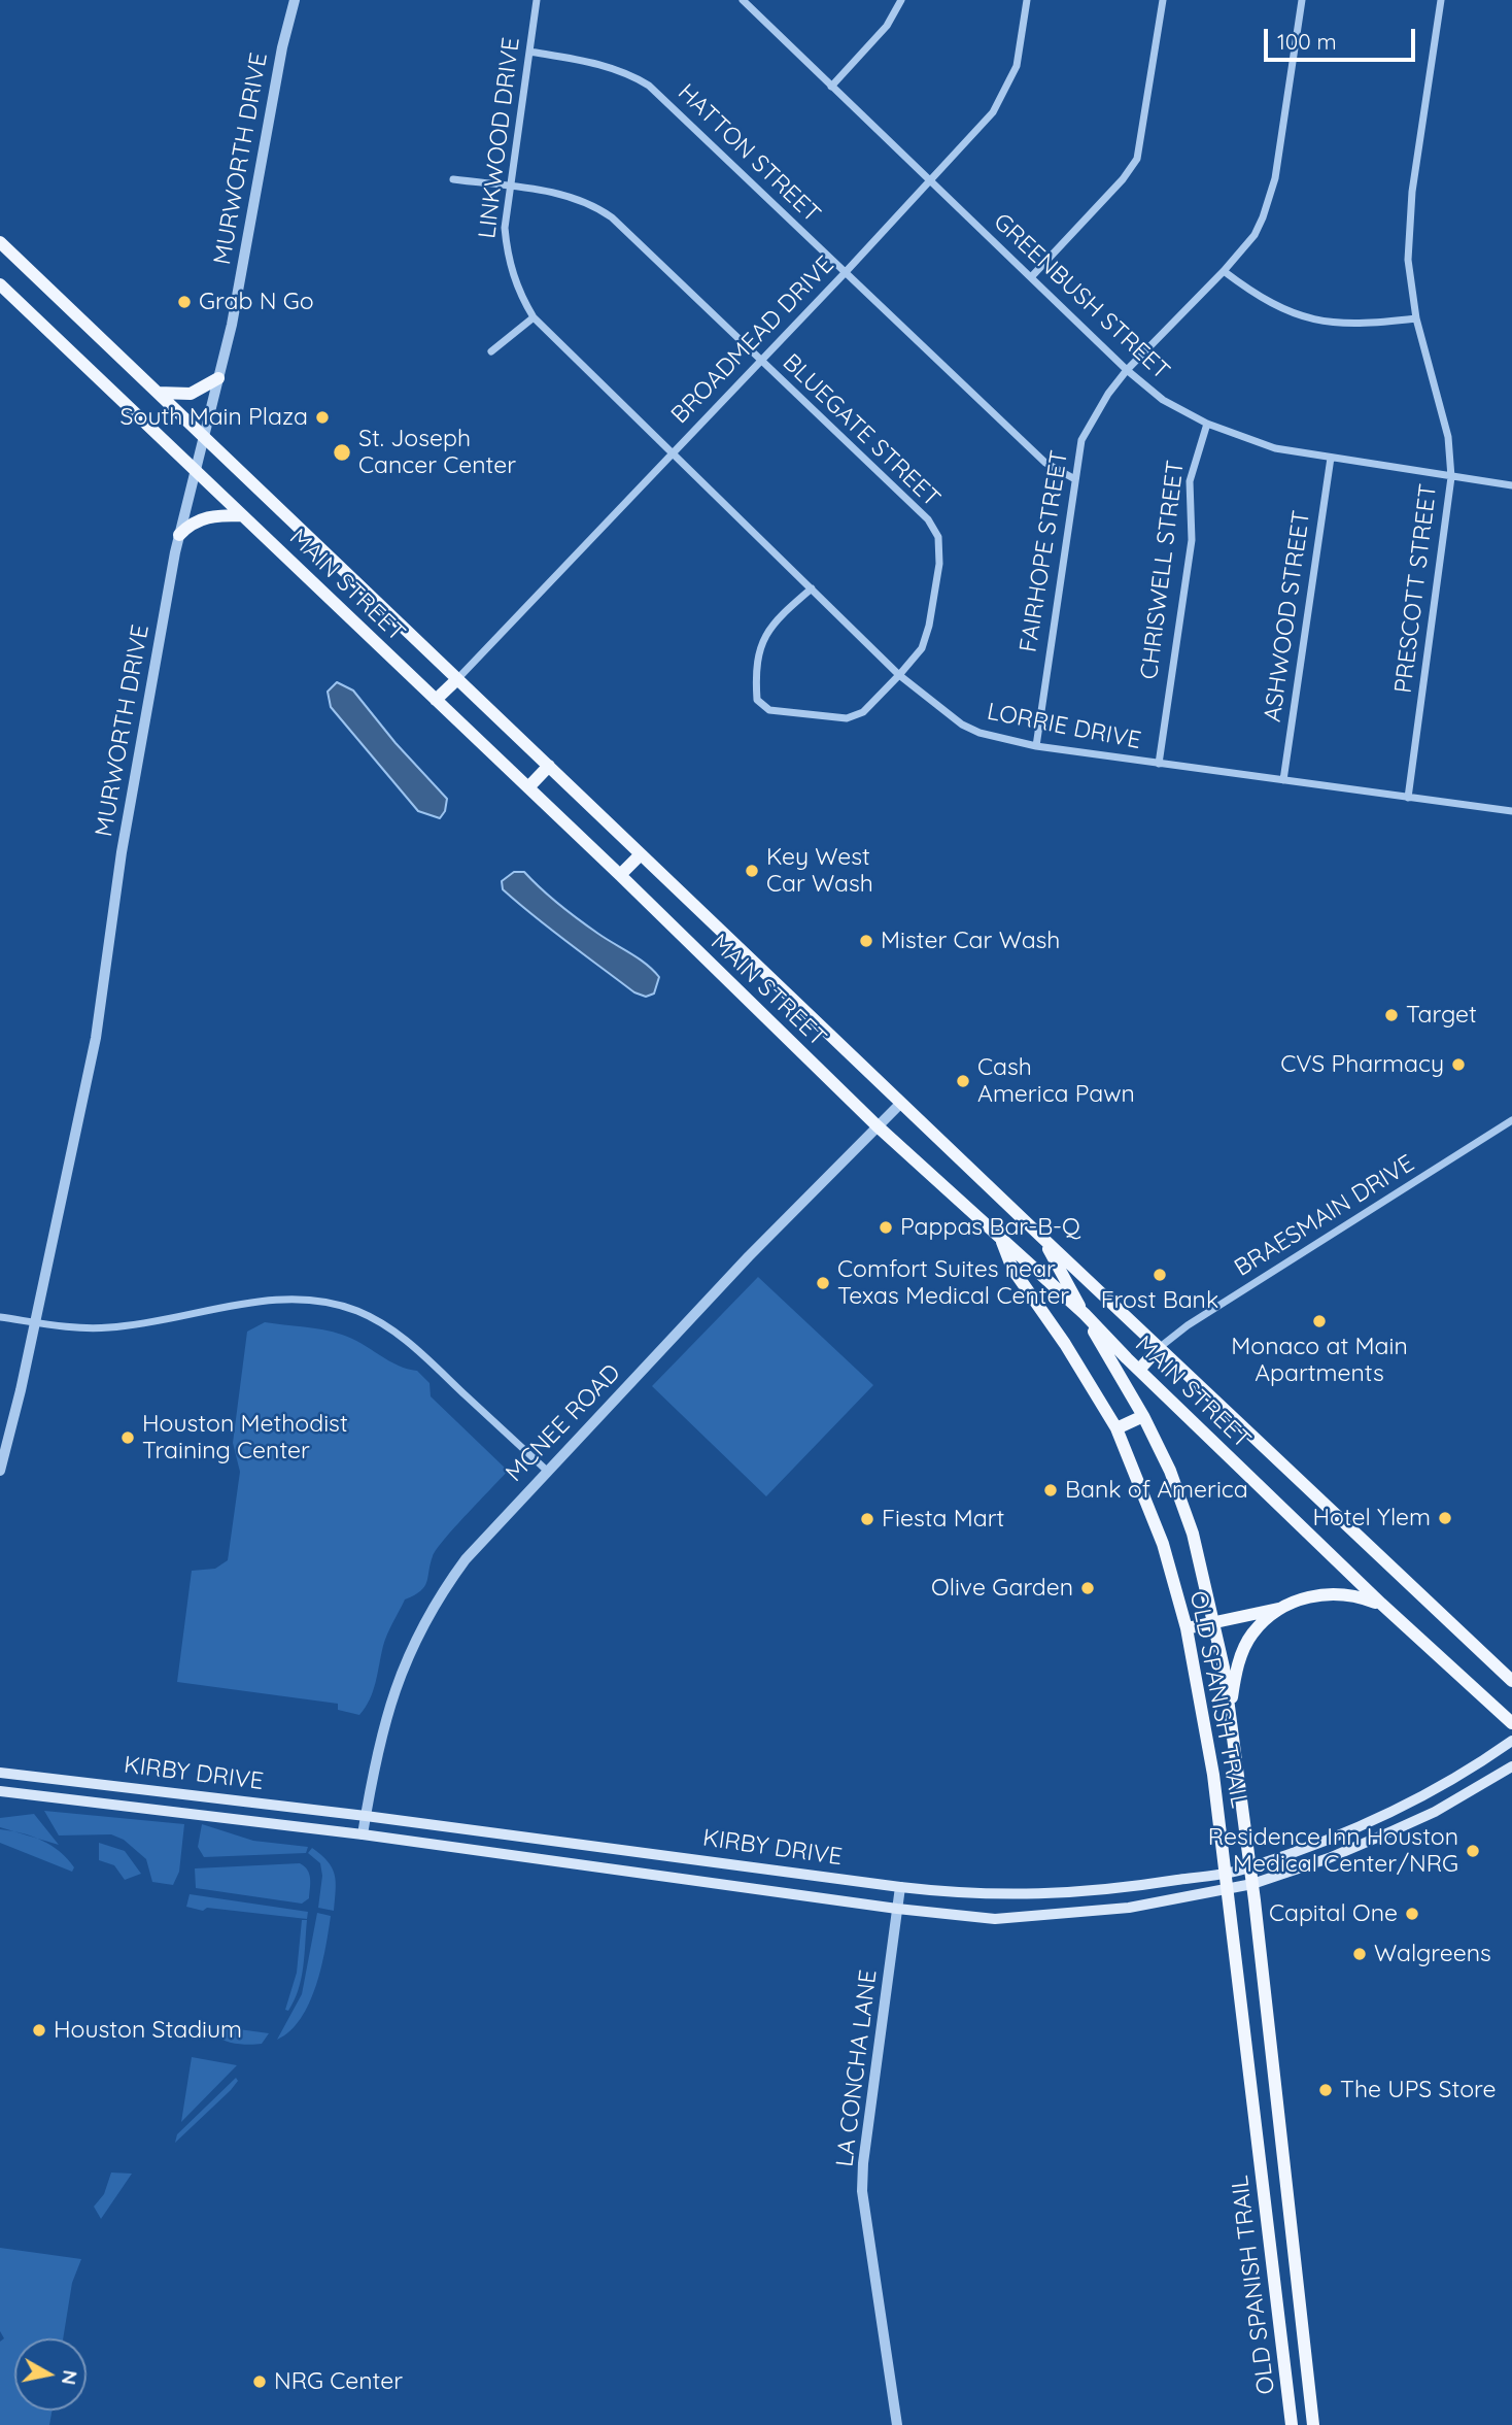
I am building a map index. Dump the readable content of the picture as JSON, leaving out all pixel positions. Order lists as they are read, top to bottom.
{
  "streets": {
    "main road": ["MAIN STREET", "OLD SPANISH TRAIL", "KIRBY DRIVE"],
    "street": [
      "LINKWOOD DRIVE",
      "HATTON STREET",
      "MURWORTH DRIVE",
      "GREENBUSH STREET",
      "BROADMEAD DRIVE",
      "BLUEGATE STREET",
      "FAIRHOPE STREET",
      "CHRISWELL STREET",
      "PRESCOTT STREET",
      "ASHWOOD STREET",
      "LORRIE DRIVE",
      "BRAESMAIN DRIVE",
      "MCNEE ROAD",
      "LA CONCHA LANE"
    ]
  },
  "crossings": [
    ["LINKWOOD DRIVE", "HATTON STREET"],
    ["LINKWOOD DRIVE", "BROADMEAD DRIVE"],
    ["LINKWOOD DRIVE", "BLUEGATE STREET"],
    ["LINKWOOD DRIVE", "LORRIE DRIVE"],
    ["HATTON STREET", "BROADMEAD DRIVE"],
    ["HATTON STREET", "FAIRHOPE STREET"],
    ["MURWORTH DRIVE", "MAIN STREET"],
    ["GREENBUSH STREET", "BROADMEAD DRIVE"],
    ["GREENBUSH STREET", "FAIRHOPE STREET"],
    ["GREENBUSH STREET", "CHRISWELL STREET"],
    ["GREENBUSH STREET", "PRESCOTT STREET"],
    ["GREENBUSH STREET", "ASHWOOD STREET"],
    ["BROADMEAD DRIVE", "BLUEGATE STREET"],
    ["BROADMEAD DRIVE", "MAIN STREET"],
    ["BROADMEAD DRIVE", "LORRIE DRIVE"],
    ["BLUEGATE STREET", "LORRIE DRIVE"],
    ["FAIRHOPE STREET", "LORRIE DRIVE"],
    ["CHRISWELL STREET", "LORRIE DRIVE"],
    ["MAIN STREET", "BRAESMAIN DRIVE"],
    ["MAIN STREET", "MCNEE ROAD"],
    ["MAIN STREET", "OLD SPANISH TRAIL"],
    ["PRESCOTT STREET", "LORRIE DRIVE"],
    ["ASHWOOD STREET", "LORRIE DRIVE"],
    ["MCNEE ROAD", "KIRBY DRIVE"],
    ["OLD SPANISH TRAIL", "KIRBY DRIVE"],
    ["KIRBY DRIVE", "LA CONCHA LANE"]
  ],
  "places": [
    "Grab N Go",
    "South Main Plaza",
    "St. Joseph Cancer Center",
    "Key West Car Wash",
    "Mister Car Wash",
    "Target",
    "CVS Pharmacy",
    "Cash America Pawn",
    "Pappas Bar-B-Q",
    "Frost Bank",
    "Comfort Suites near Texas Medical Center",
    "Monaco at Main Apartments",
    "Houston Methodist Training Center",
    "Bank of America",
    "Hotel Ylem",
    "Fiesta Mart",
    "Olive Garden",
    "Residence Inn Houston Medical Center/NRG",
    "Capital One",
    "Walgreens",
    "Houston Stadium",
    "The UPS Store",
    "NRG Center"
  ],
  "scale_bar": "100 m",
  "north": "right"
}
